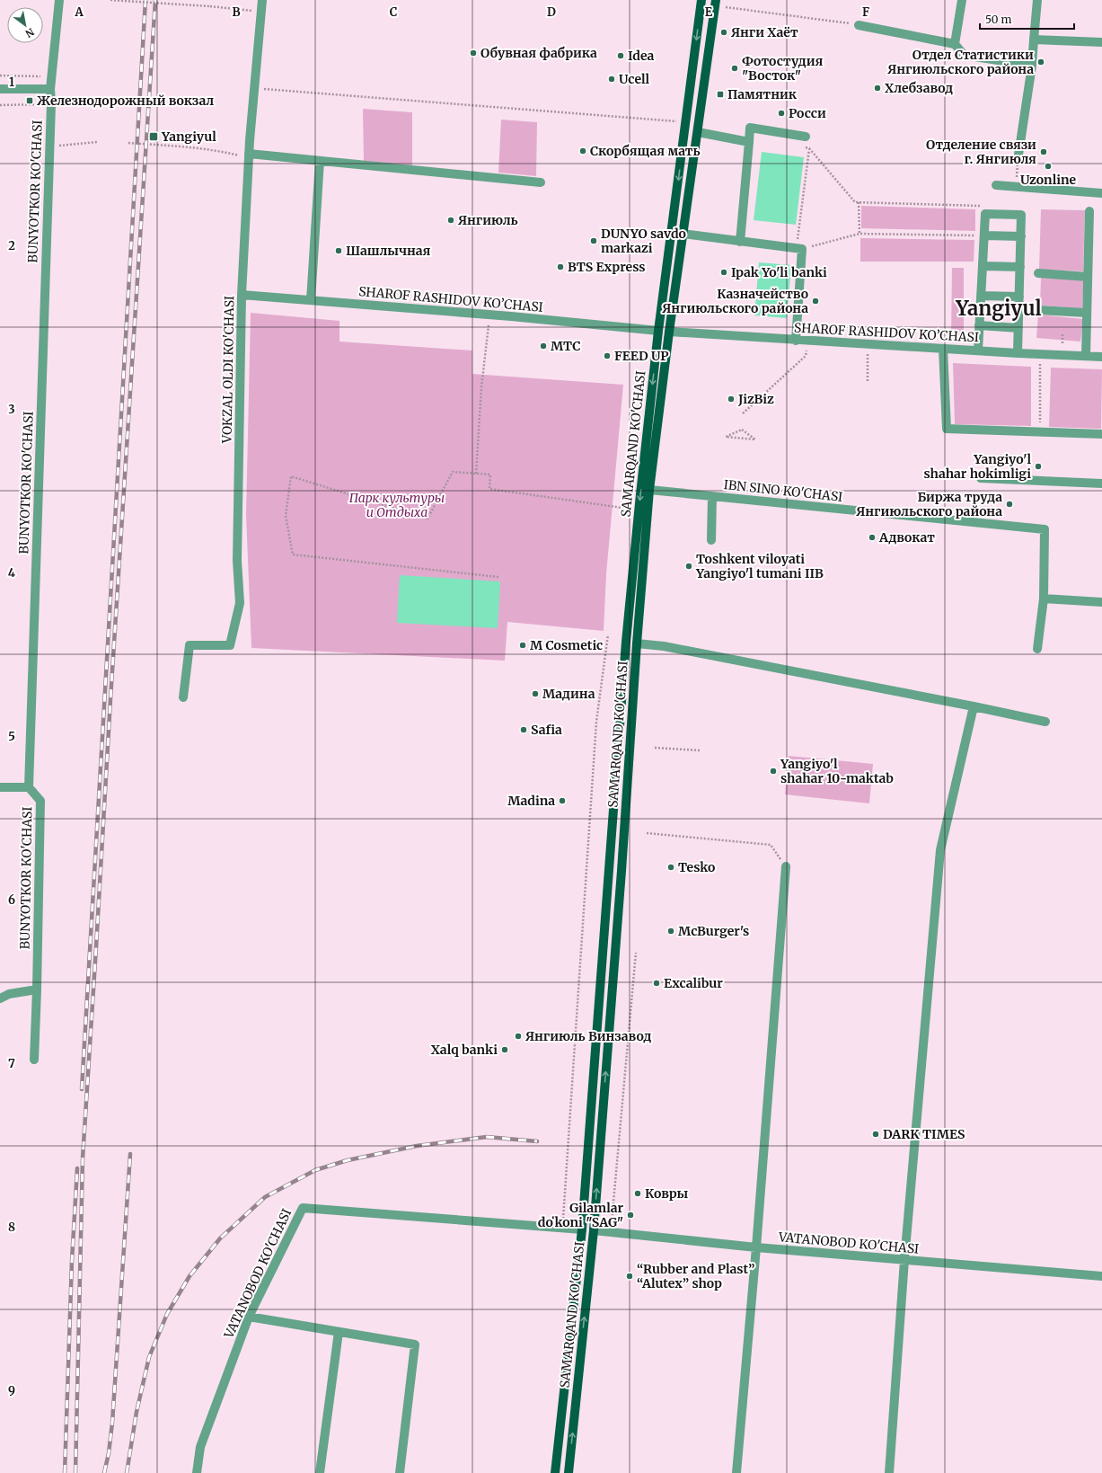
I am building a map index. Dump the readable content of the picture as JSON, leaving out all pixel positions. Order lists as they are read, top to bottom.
{
  "streets": {
    "main road": ["SAMARQAND KO'CHASI"],
    "street": [
      "BUNYOTKOR KO'CHASI",
      "SHAROF RASHIDOV KO’CHASI",
      "VOKZAL OLDI KO'CHASI",
      "IBN SINO KO'CHASI",
      "VATANOBOD KO'CHASI"
    ]
  },
  "crossings": [
    ["SHAROF RASHIDOV KO’CHASI", "VOKZAL OLDI KO'CHASI"],
    ["SHAROF RASHIDOV KO’CHASI", "SAMARQAND KO'CHASI"],
    ["SAMARQAND KO'CHASI", "IBN SINO KO'CHASI"],
    ["SAMARQAND KO'CHASI", "VATANOBOD KO'CHASI"]
  ],
  "districts": ["Yangiyul"],
  "parks": ["Парк культуры и Отдыха"],
  "places": {
    "other": [
      "Янги Хаёт",
      "Обувная фабрика",
      "Idea",
      "Отдел Статистики Янгиюльского района",
      "Фотостудия \"Восток\"",
      "Ucell",
      "Хлебзавод",
      "Росси",
      "Скорбящая мать",
      "Отделение связи г. Янгиюля",
      "Uzonline",
      "Янгиюль",
      "DUNYO savdo markazi",
      "Шашлычная",
      "BTS Express",
      "Ipak Yo'li banki",
      "Казначейство Янгиюльского района",
      "МТС",
      "FEED UP",
      "JizBiz",
      "Yangiyo'l shahar hokimligi",
      "Биржа труда Янгиюльского района",
      "Адвокат",
      "Toshkent viloyati Yangiyo'l tumani IIB",
      "M Cosmetic",
      "Мадина",
      "Safia",
      "Yangiyo'l shahar 10-maktab",
      "Madina",
      "Tesko",
      "McBurger's",
      "Excalibur",
      "Янгиюль Винзавод",
      "Xalq banki",
      "DARK TIMES",
      "Ковры",
      "Gilamlar doʻkoni \"SAG\"",
      "“Rubber and Plast” “Alutex” shop"
    ],
    "transit": ["Памятник", "Железнодорожный вокзал", "Yangiyul"]
  },
  "scale_bar": "50 m",
  "north": "bottom right",
  "grid": {
    "columns": [
      "A",
      "B",
      "C",
      "D",
      "E",
      "F"
    ],
    "rows": [
      "1",
      "2",
      "3",
      "4",
      "5",
      "6",
      "7",
      "8",
      "9"
    ]
  }
}
